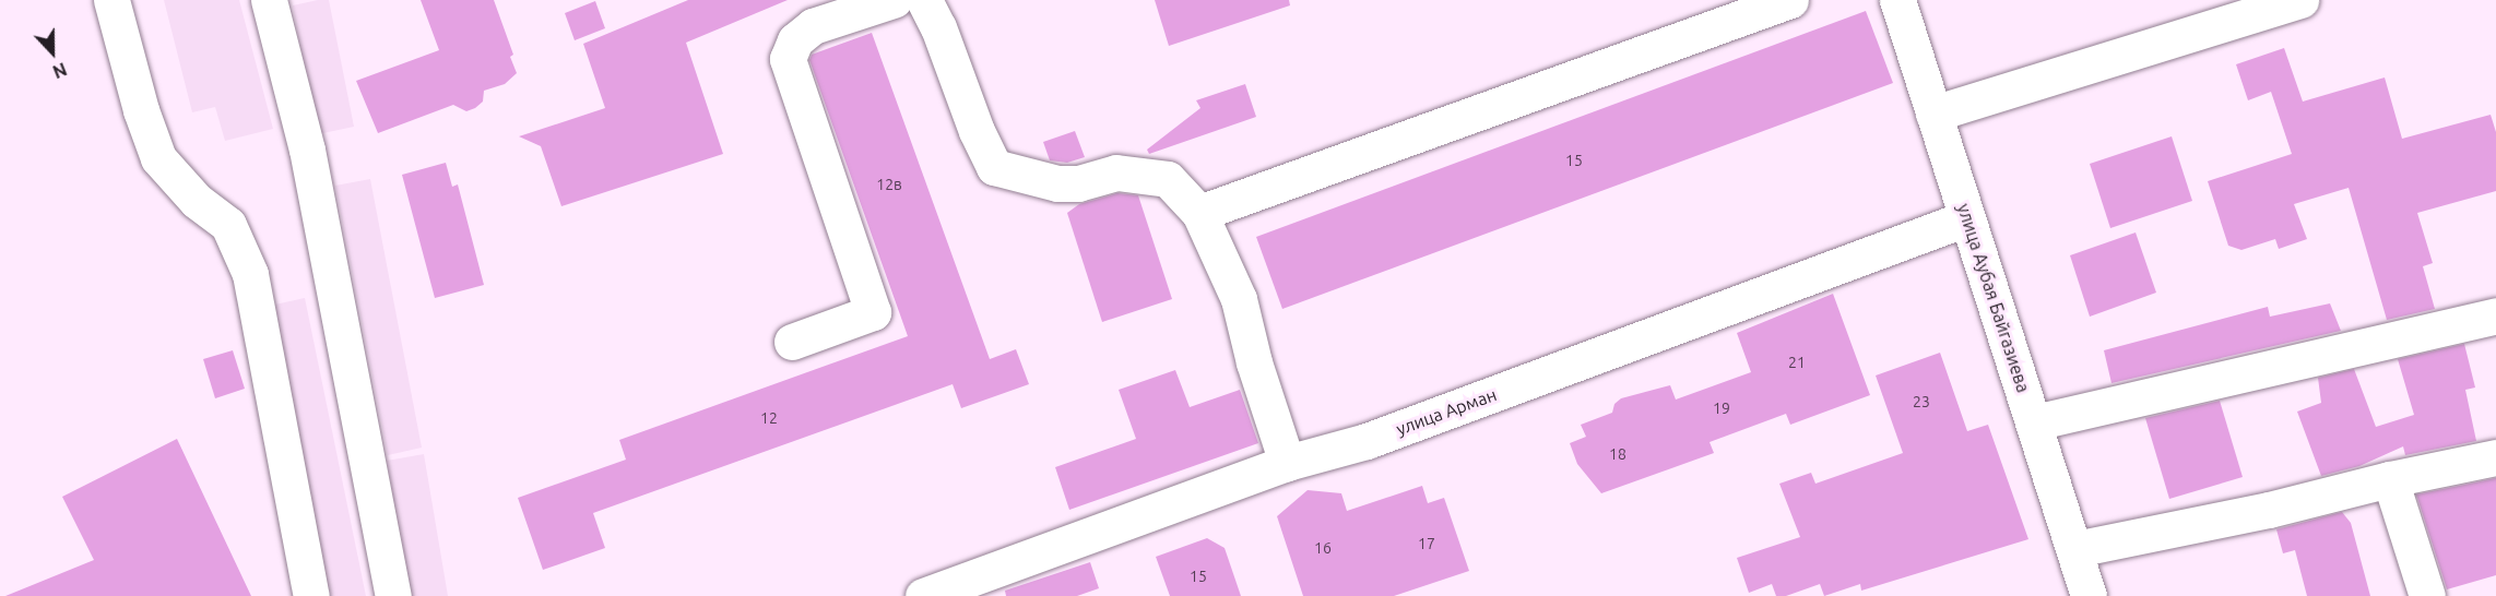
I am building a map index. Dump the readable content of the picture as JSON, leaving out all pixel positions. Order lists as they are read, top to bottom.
{
  "streets": {
    "street": ["улица Аубая Байгазиева", "улица Арман"]
  },
  "crossings": [
    ["улица Аубая Байгазиева", "улица Арман"]
  ],
  "house_numbers": [
    "15",
    "12в",
    "21",
    "23",
    "19",
    "12",
    "18",
    "17",
    "16",
    "15"
  ],
  "north": "bottom"
}
